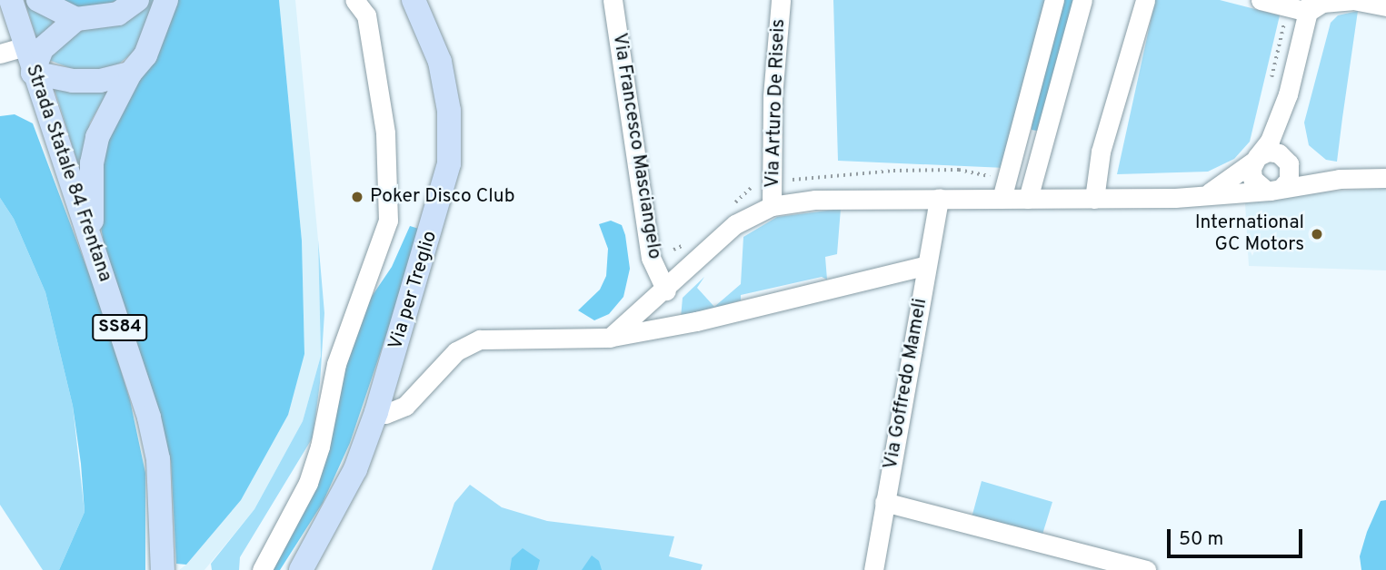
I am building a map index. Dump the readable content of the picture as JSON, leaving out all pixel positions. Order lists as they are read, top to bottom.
{
  "streets": {
    "main road": ["Strada Statale 84 Frentana", "Via per Treglio", "SS84"],
    "street": ["Via Arturo De Riseis", "Via Francesco Masciangelo", "Via Goffredo Mameli"]
  },
  "places": ["Poker Disco Club", "International GC Motors"],
  "scale_bar": "50 m"
}
